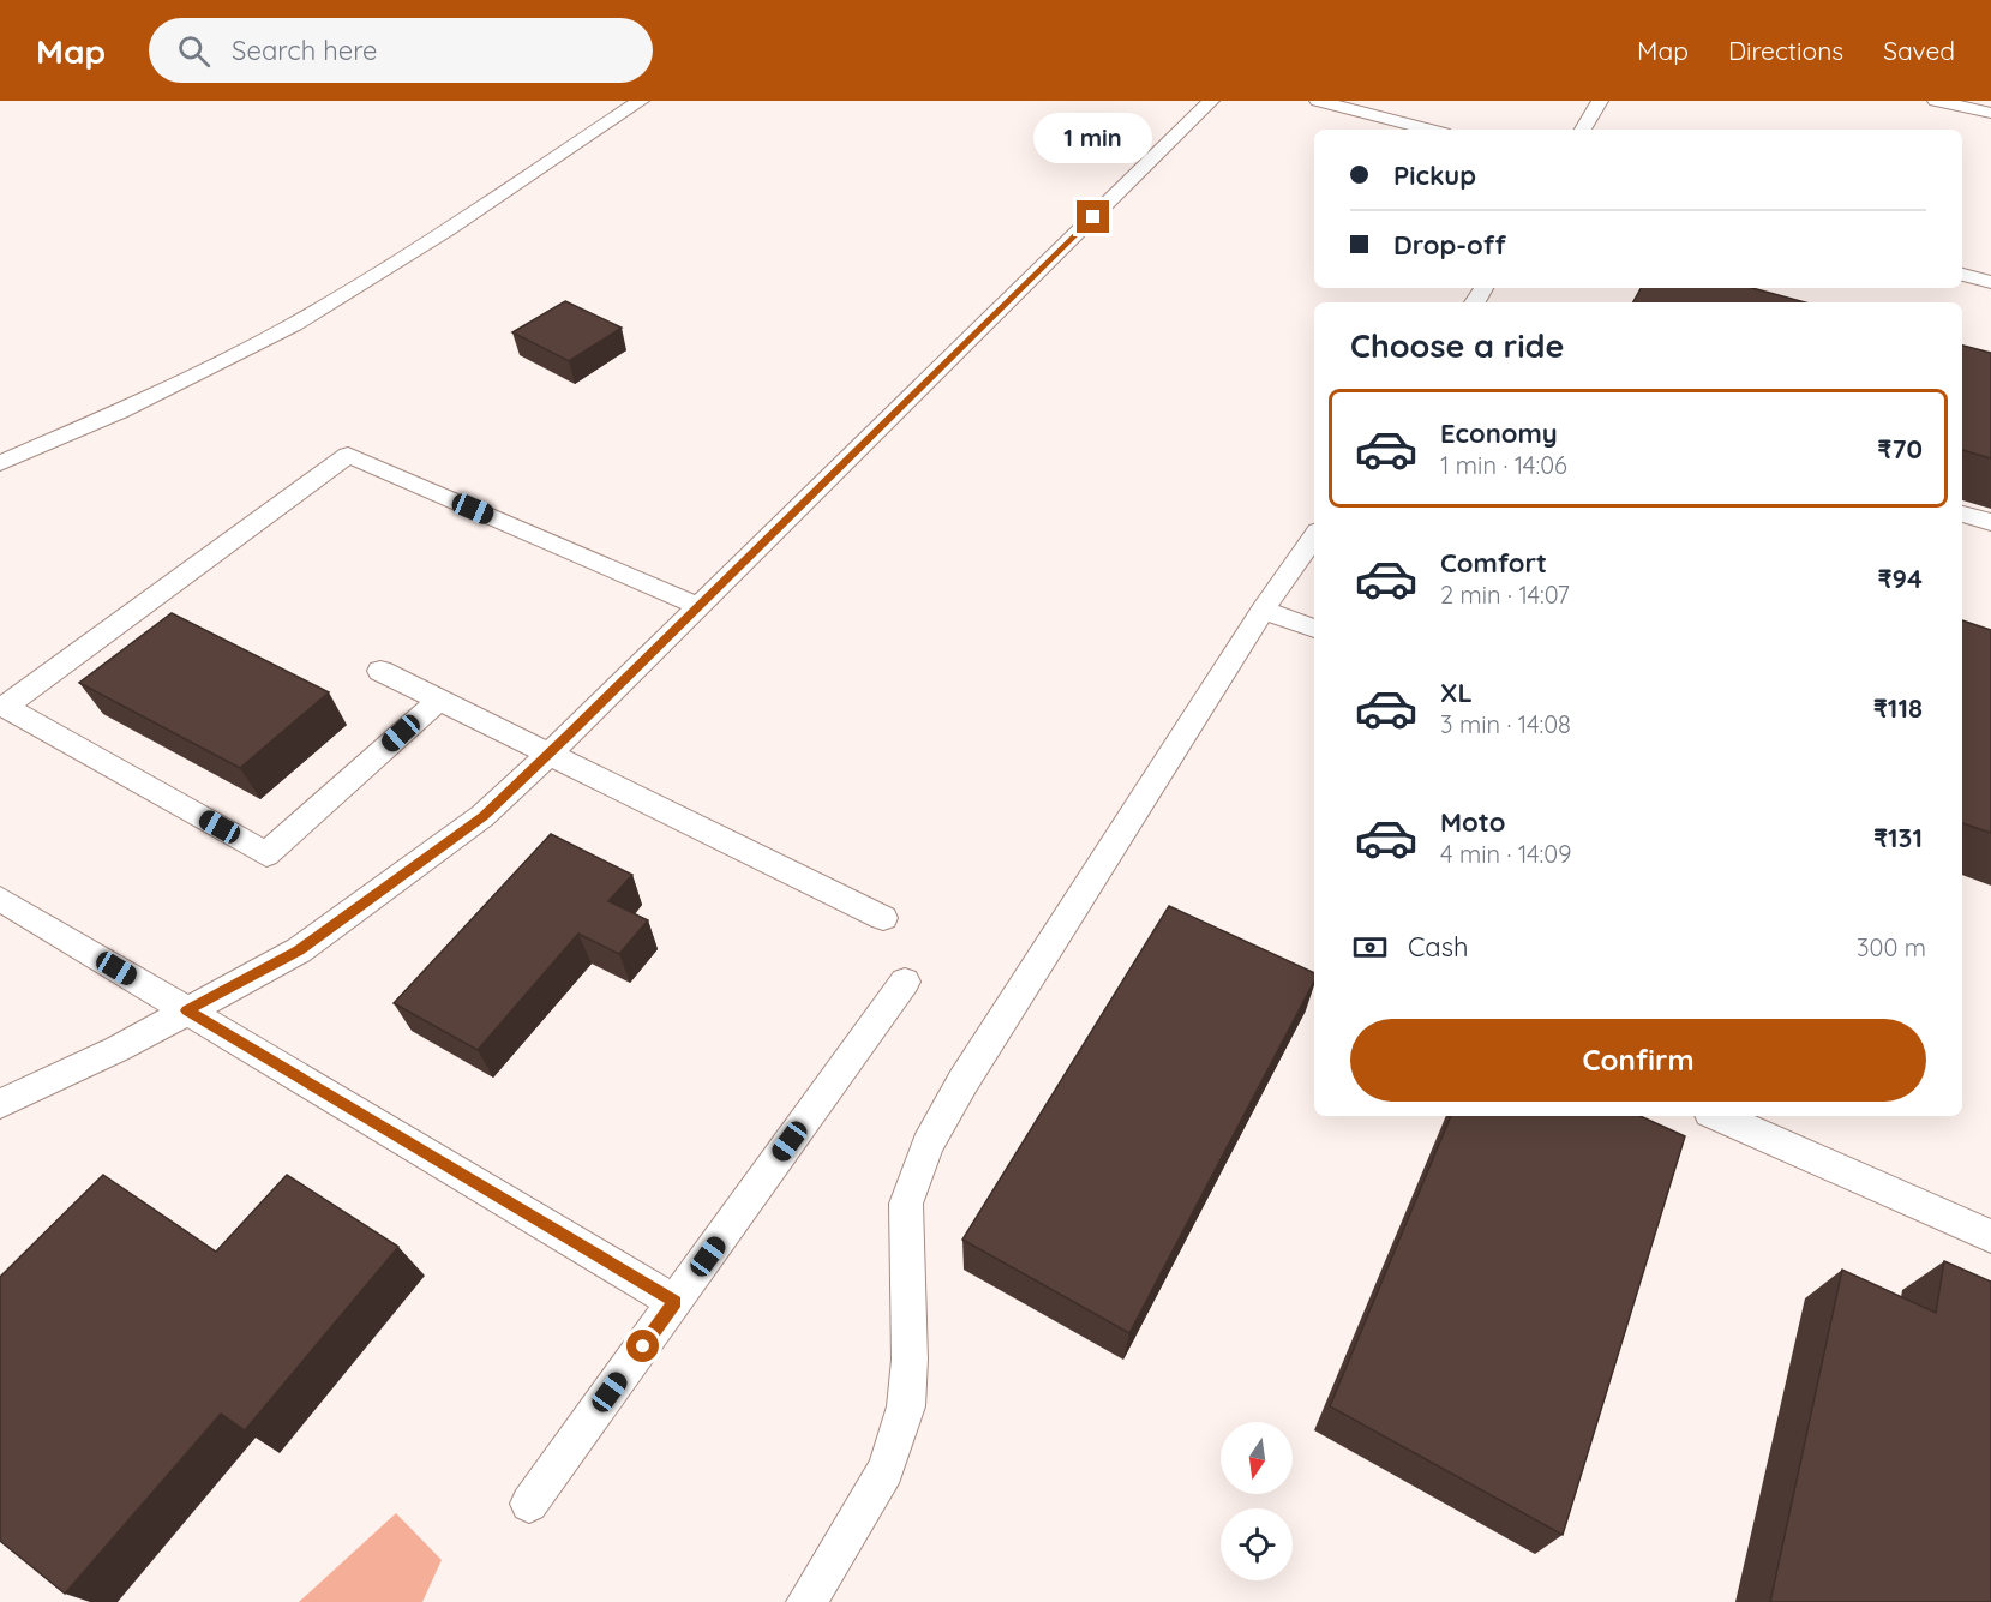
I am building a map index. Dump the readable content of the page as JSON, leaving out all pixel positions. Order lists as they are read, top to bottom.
{
  "north": "bottom",
  "page": {
    "header": "Map",
    "search": "Search here",
    "nav": ["Map", "Directions", "Saved"],
    "bubble": "1 min",
    "banner": ["Pickup", "Drop-off"],
    "heading": "Choose a ride",
    "list": [
      {
        "name": "Economy",
        "note": "1 min · 14:06",
        "value": "₹70"
      },
      {
        "name": "Comfort",
        "note": "2 min · 14:07",
        "value": "₹94"
      },
      {
        "name": "XL",
        "note": "3 min · 14:08",
        "value": "₹118"
      },
      {
        "name": "Moto",
        "note": "4 min · 14:09",
        "value": "₹131"
      }
    ],
    "pay": ["Cash", "300 m"],
    "buttons": "Confirm"
  }
}
